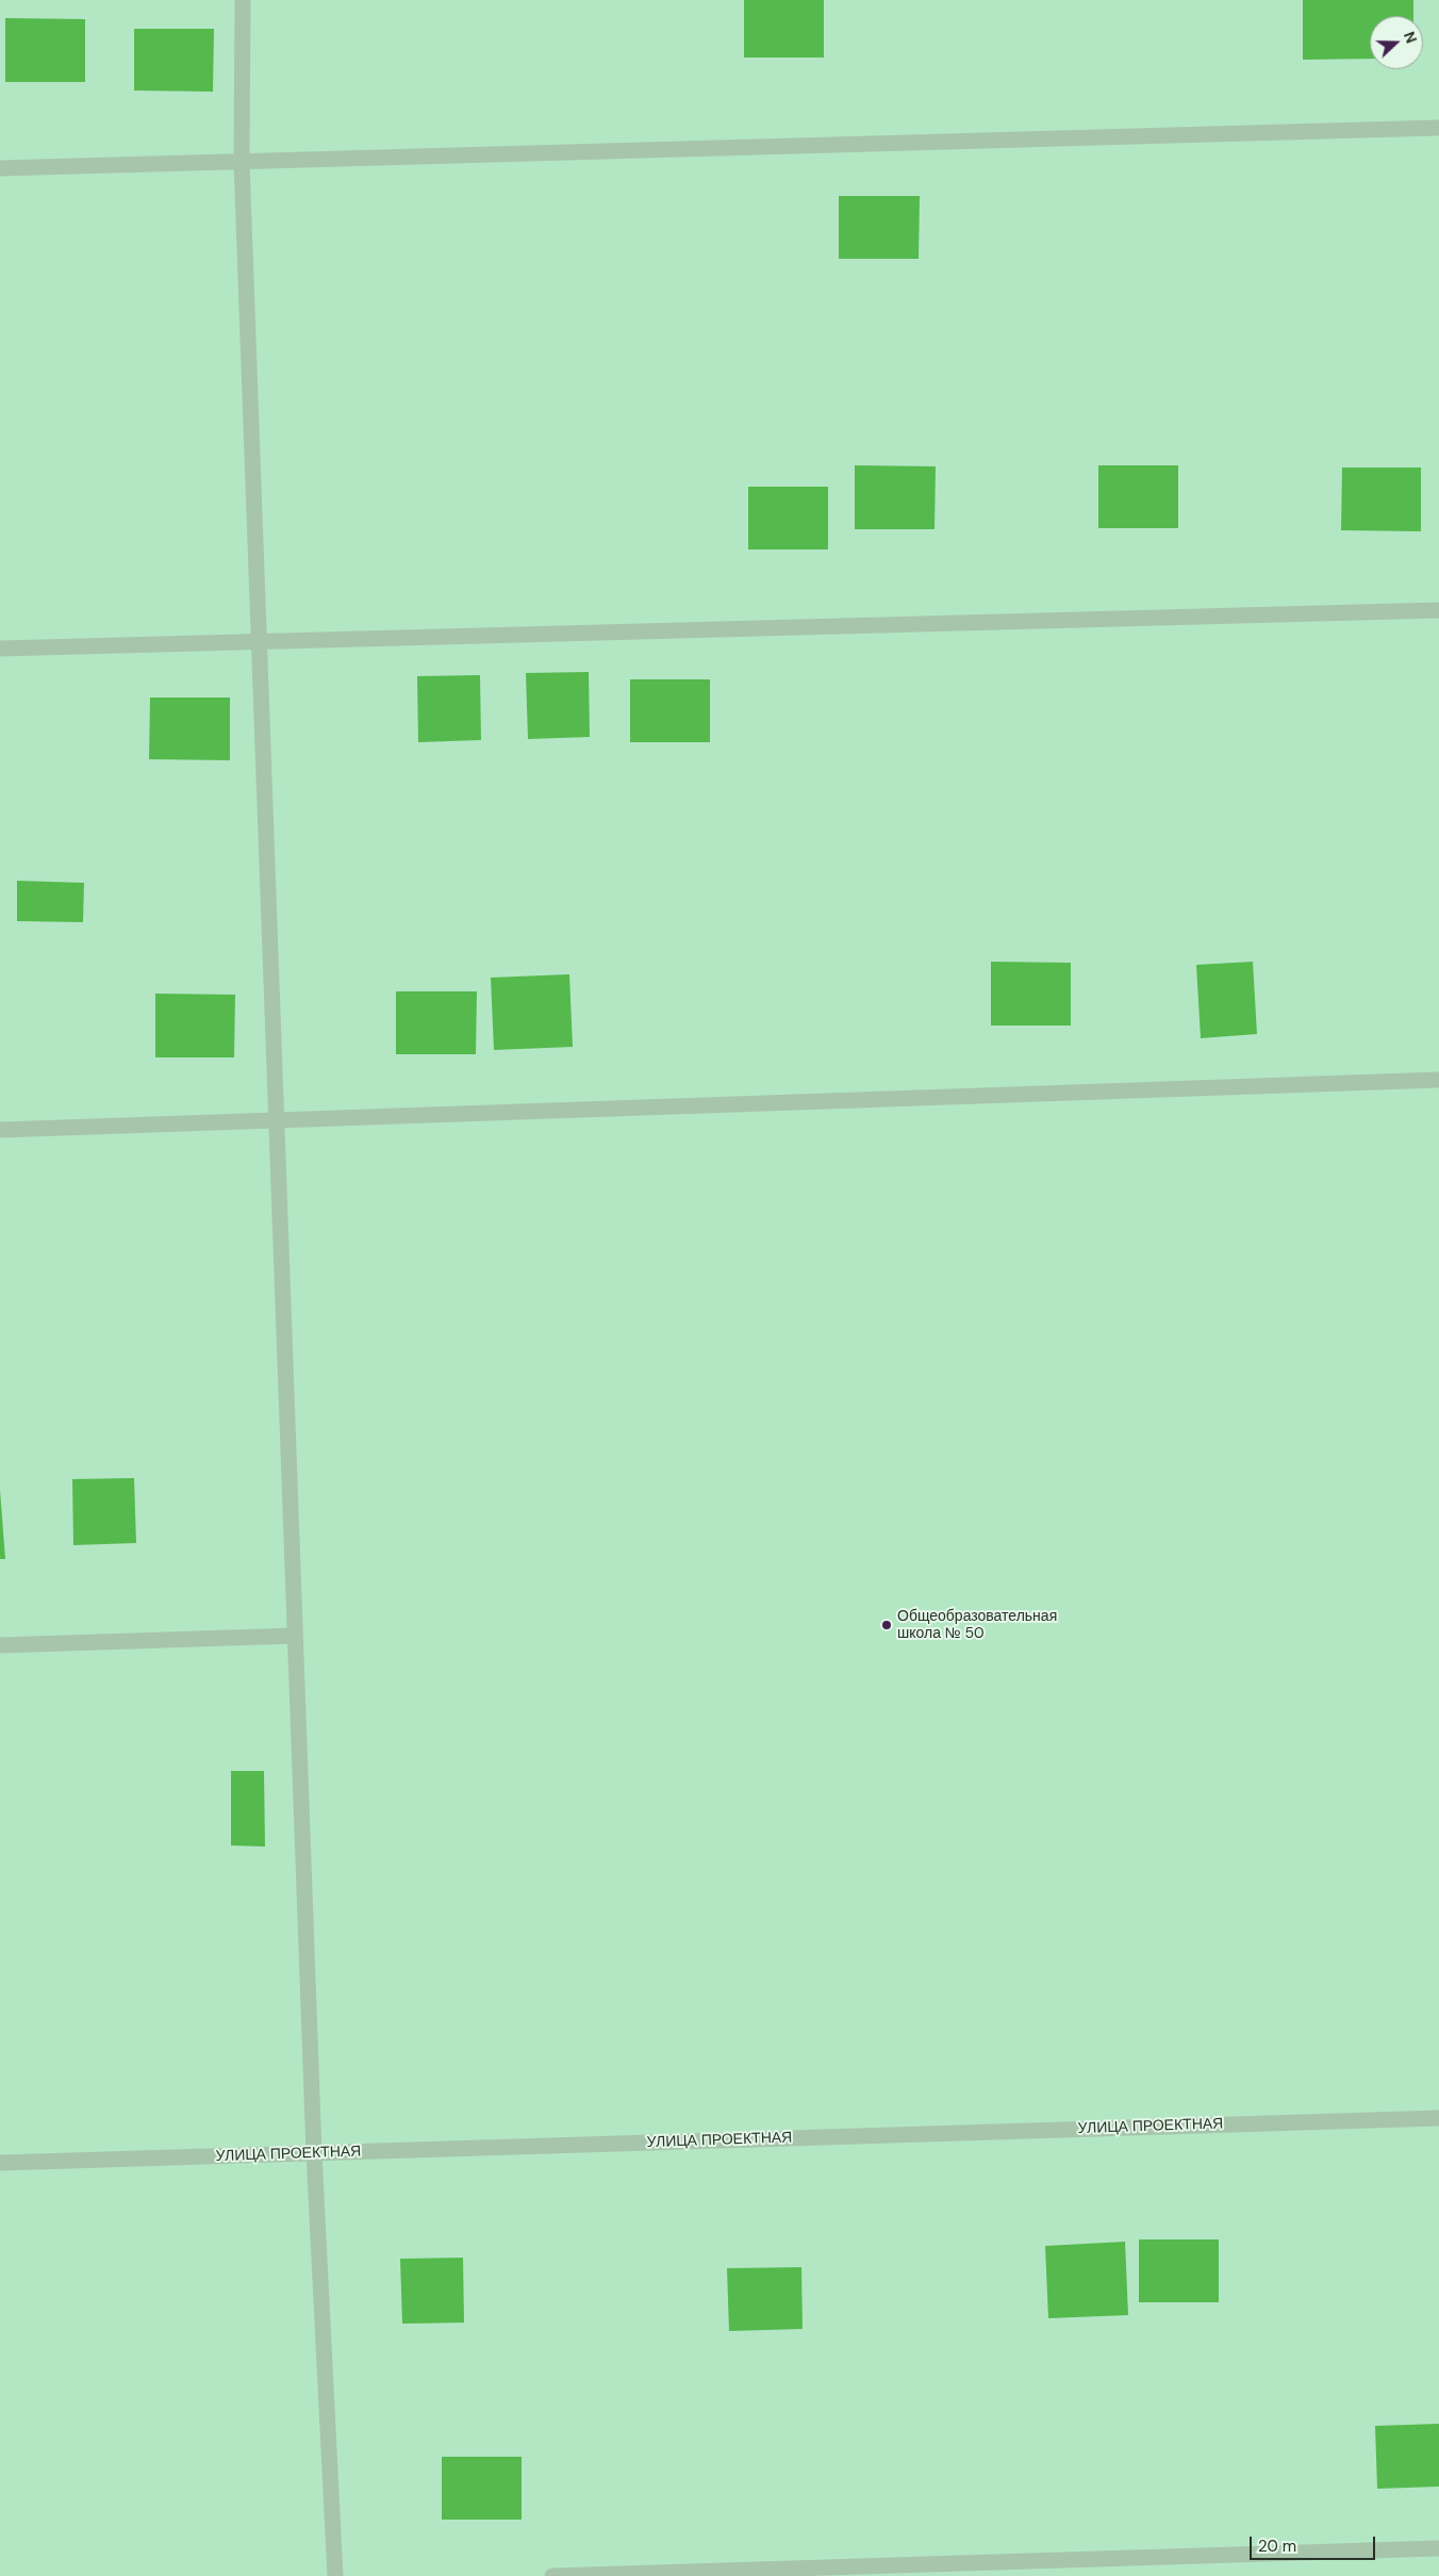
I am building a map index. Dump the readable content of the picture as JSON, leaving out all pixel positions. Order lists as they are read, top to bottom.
{
  "streets": {
    "street": ["УЛИЦА ПРОЕКТНАЯ"]
  },
  "places": ["Общеобразовательная школа № 50"],
  "scale_bar": "20 m",
  "north": "right"
}
